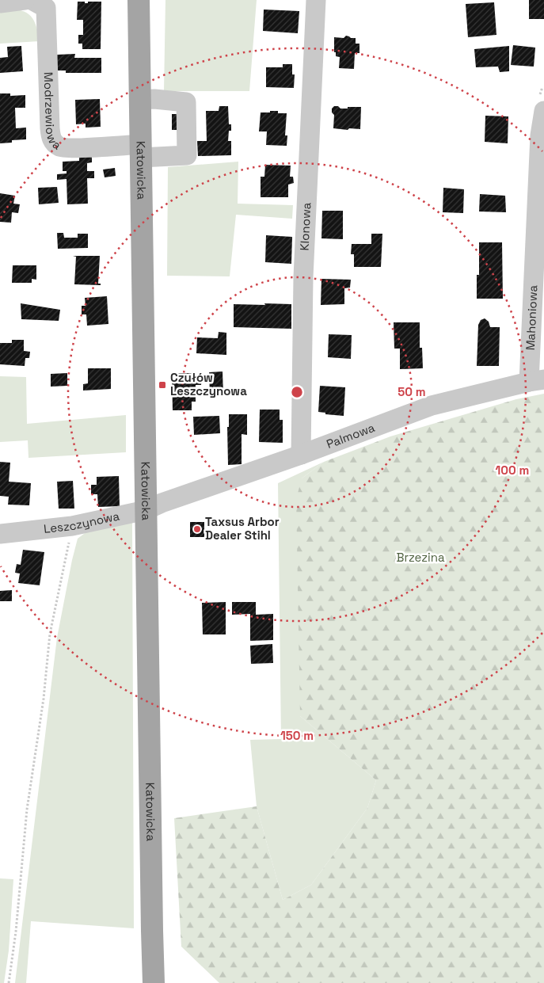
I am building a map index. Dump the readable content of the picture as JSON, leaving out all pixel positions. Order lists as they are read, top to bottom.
{
  "streets": {
    "main road": ["Katowicka"],
    "street": [
      "Modrzewiowa",
      "Klonowa",
      "Mahoniowa",
      "Palmowa",
      "Leszczynowa"
    ]
  },
  "crossings": [
    ["Modrzewiowa", "Katowicka"],
    ["Katowicka", "Palmowa"],
    ["Katowicka", "Leszczynowa"],
    ["Klonowa", "Palmowa"],
    ["Mahoniowa", "Palmowa"],
    ["Palmowa", "Leszczynowa"]
  ],
  "parks": ["Brzezina"],
  "places": {
    "transit": ["Czułów Leszczynowa"],
    "other": ["Taxsus Arbor Dealer Stihl"]
  },
  "rings": ["50 m", "100 m", "150 m"]
}
